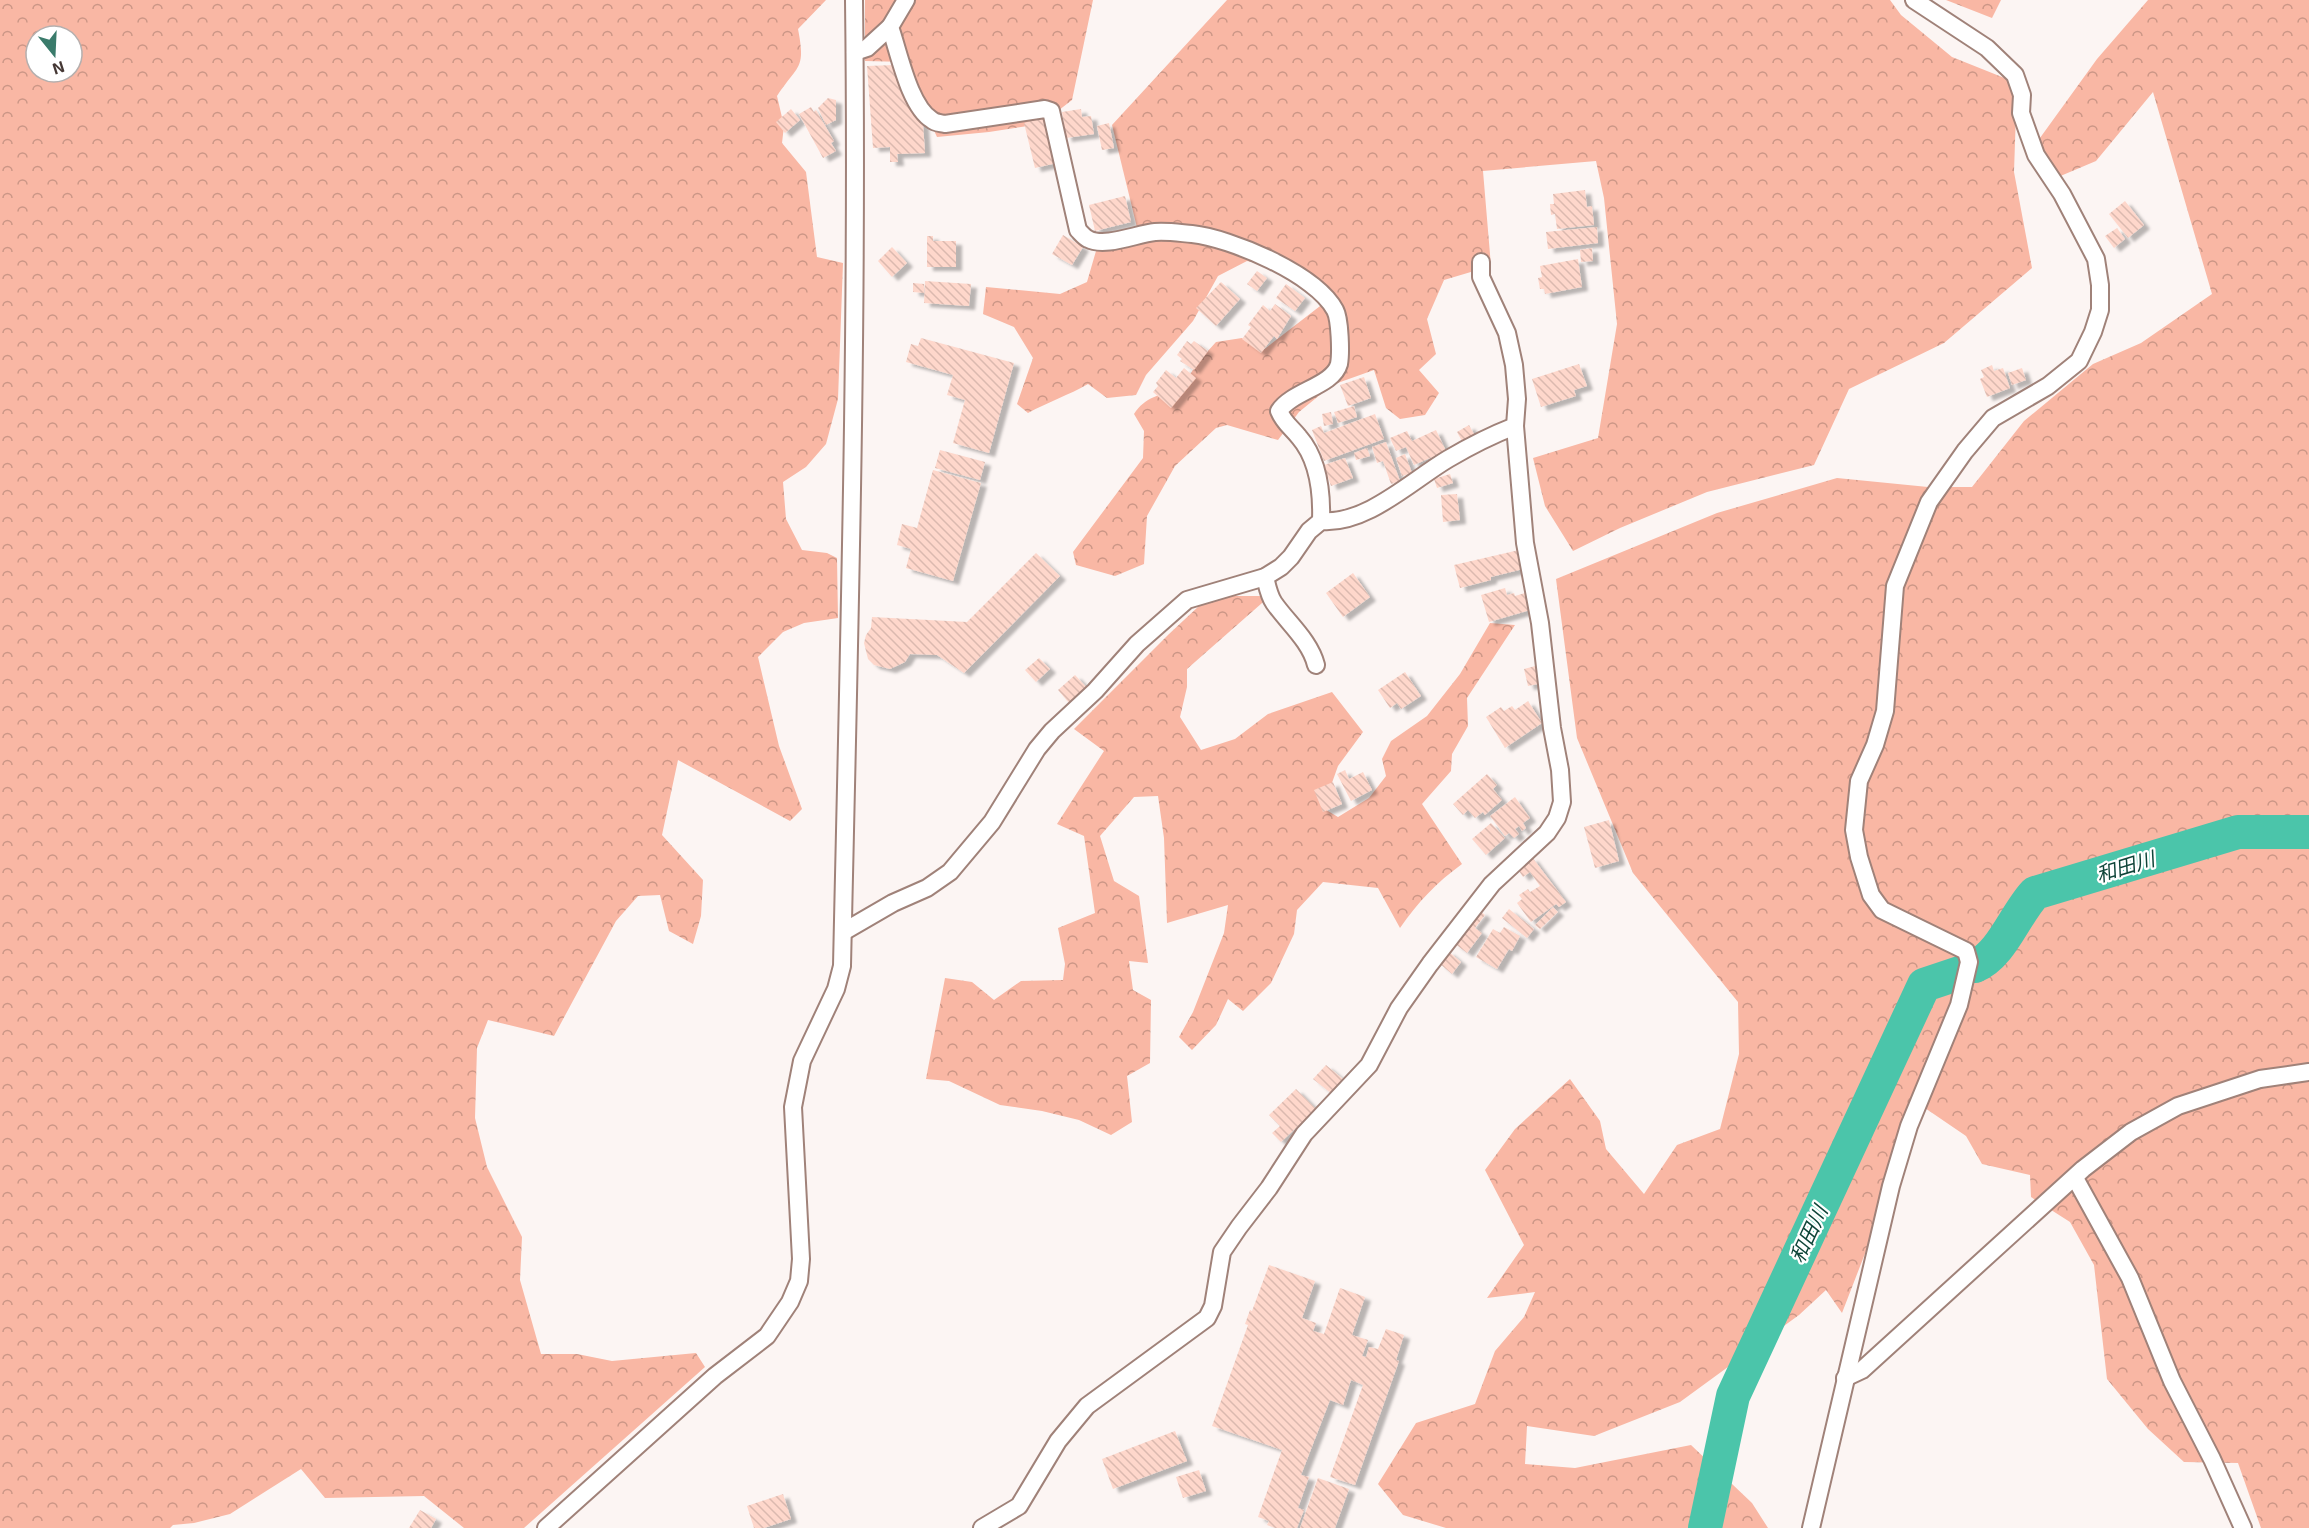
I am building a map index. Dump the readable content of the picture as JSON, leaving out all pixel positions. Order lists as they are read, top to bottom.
{
  "water": ["和田川"],
  "north": "bottom"
}
